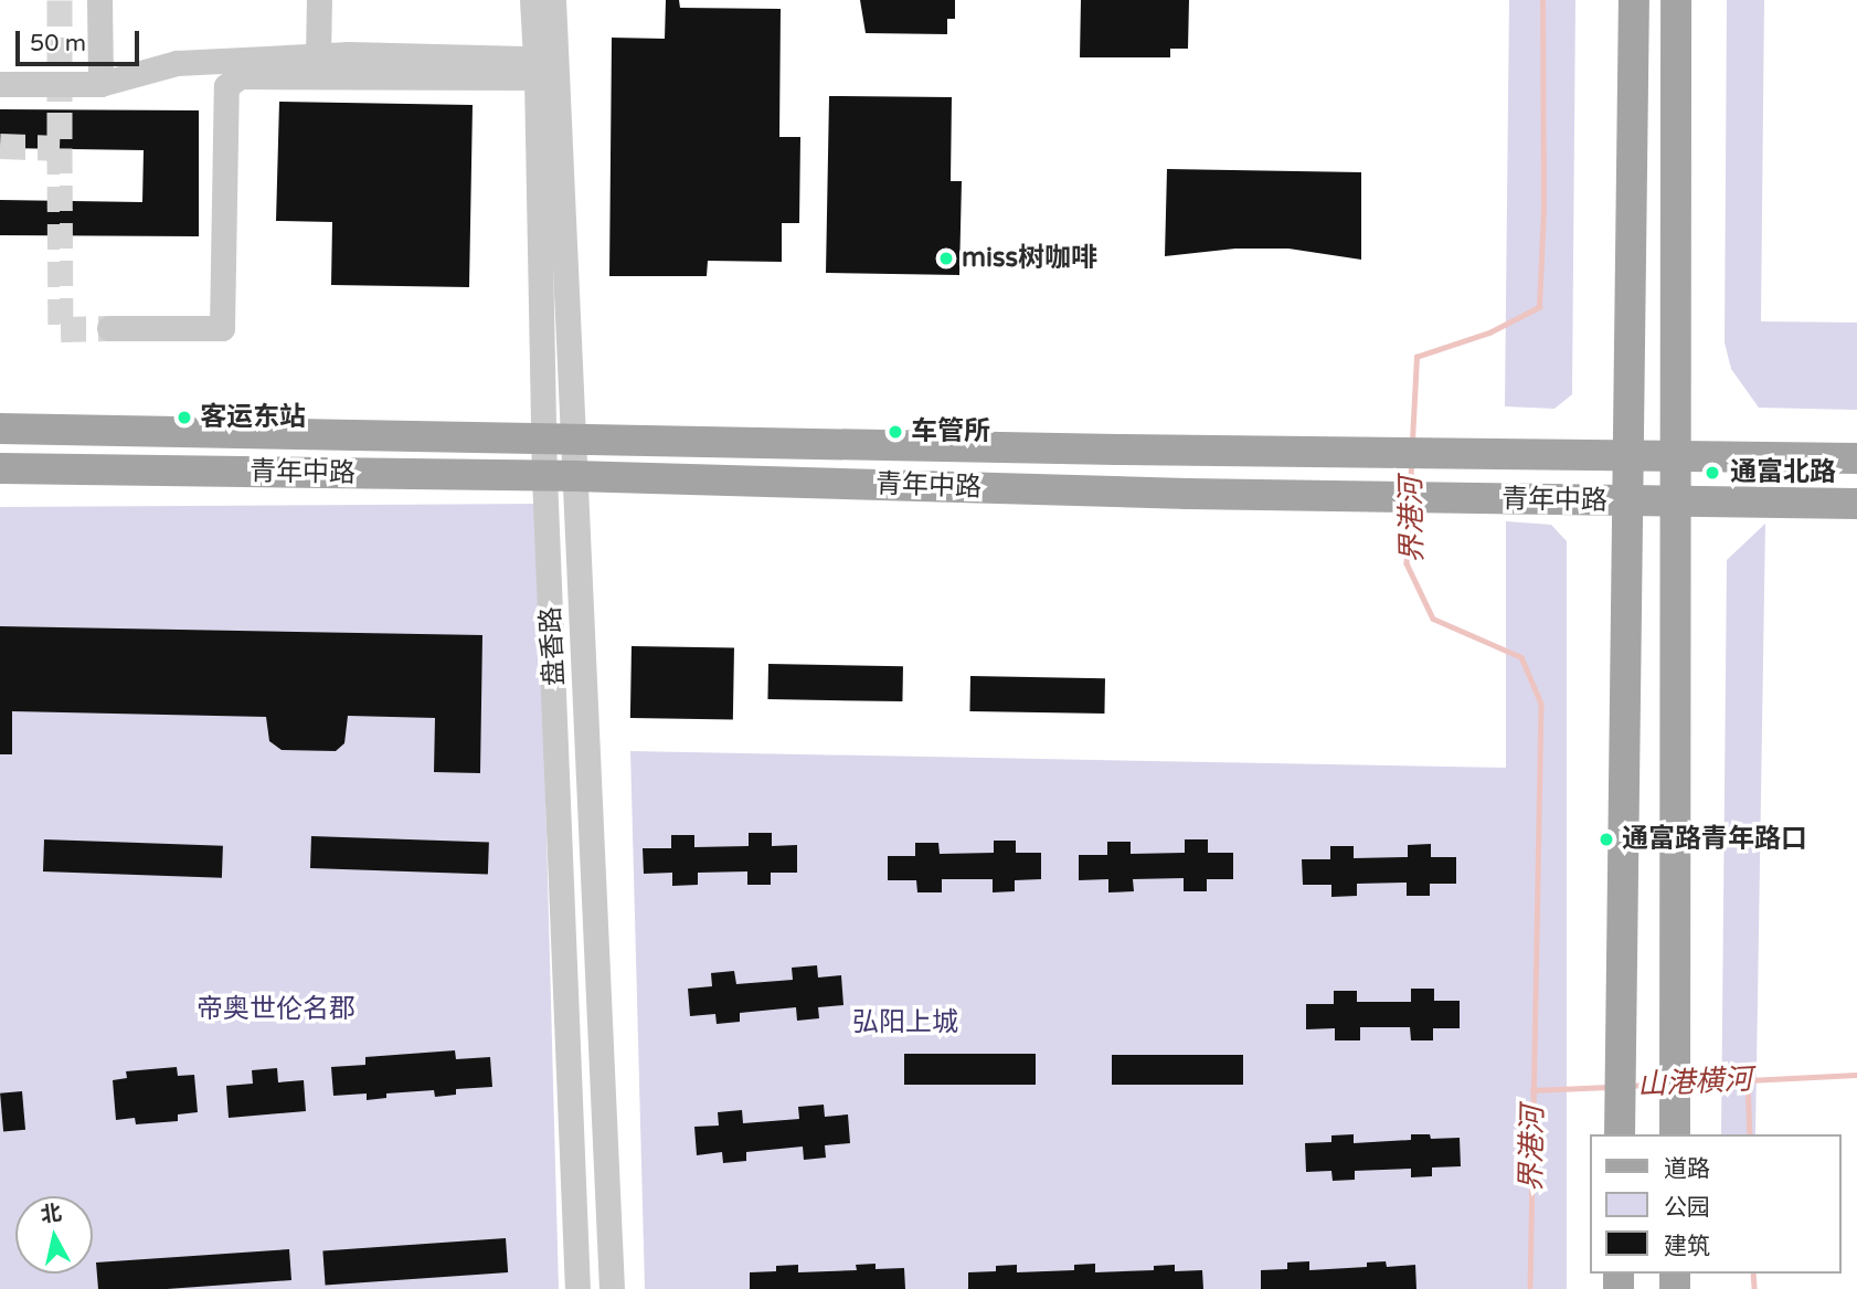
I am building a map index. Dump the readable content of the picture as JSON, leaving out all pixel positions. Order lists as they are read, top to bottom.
{
  "streets": {
    "main road": ["青年中路"],
    "street": ["盘香路"]
  },
  "crossings": [
    ["青年中路", "盘香路"]
  ],
  "water": ["界港河", "山港横河"],
  "parks": ["帝奥世伦名郡", "弘阳上城"],
  "places": [
    "miss树咖啡",
    "客运东站",
    "车管所",
    "通富北路",
    "通富路青年路口"
  ],
  "legend": ["道路", "公园", "建筑"],
  "scale_bar": "50 m",
  "north": "top"
}
